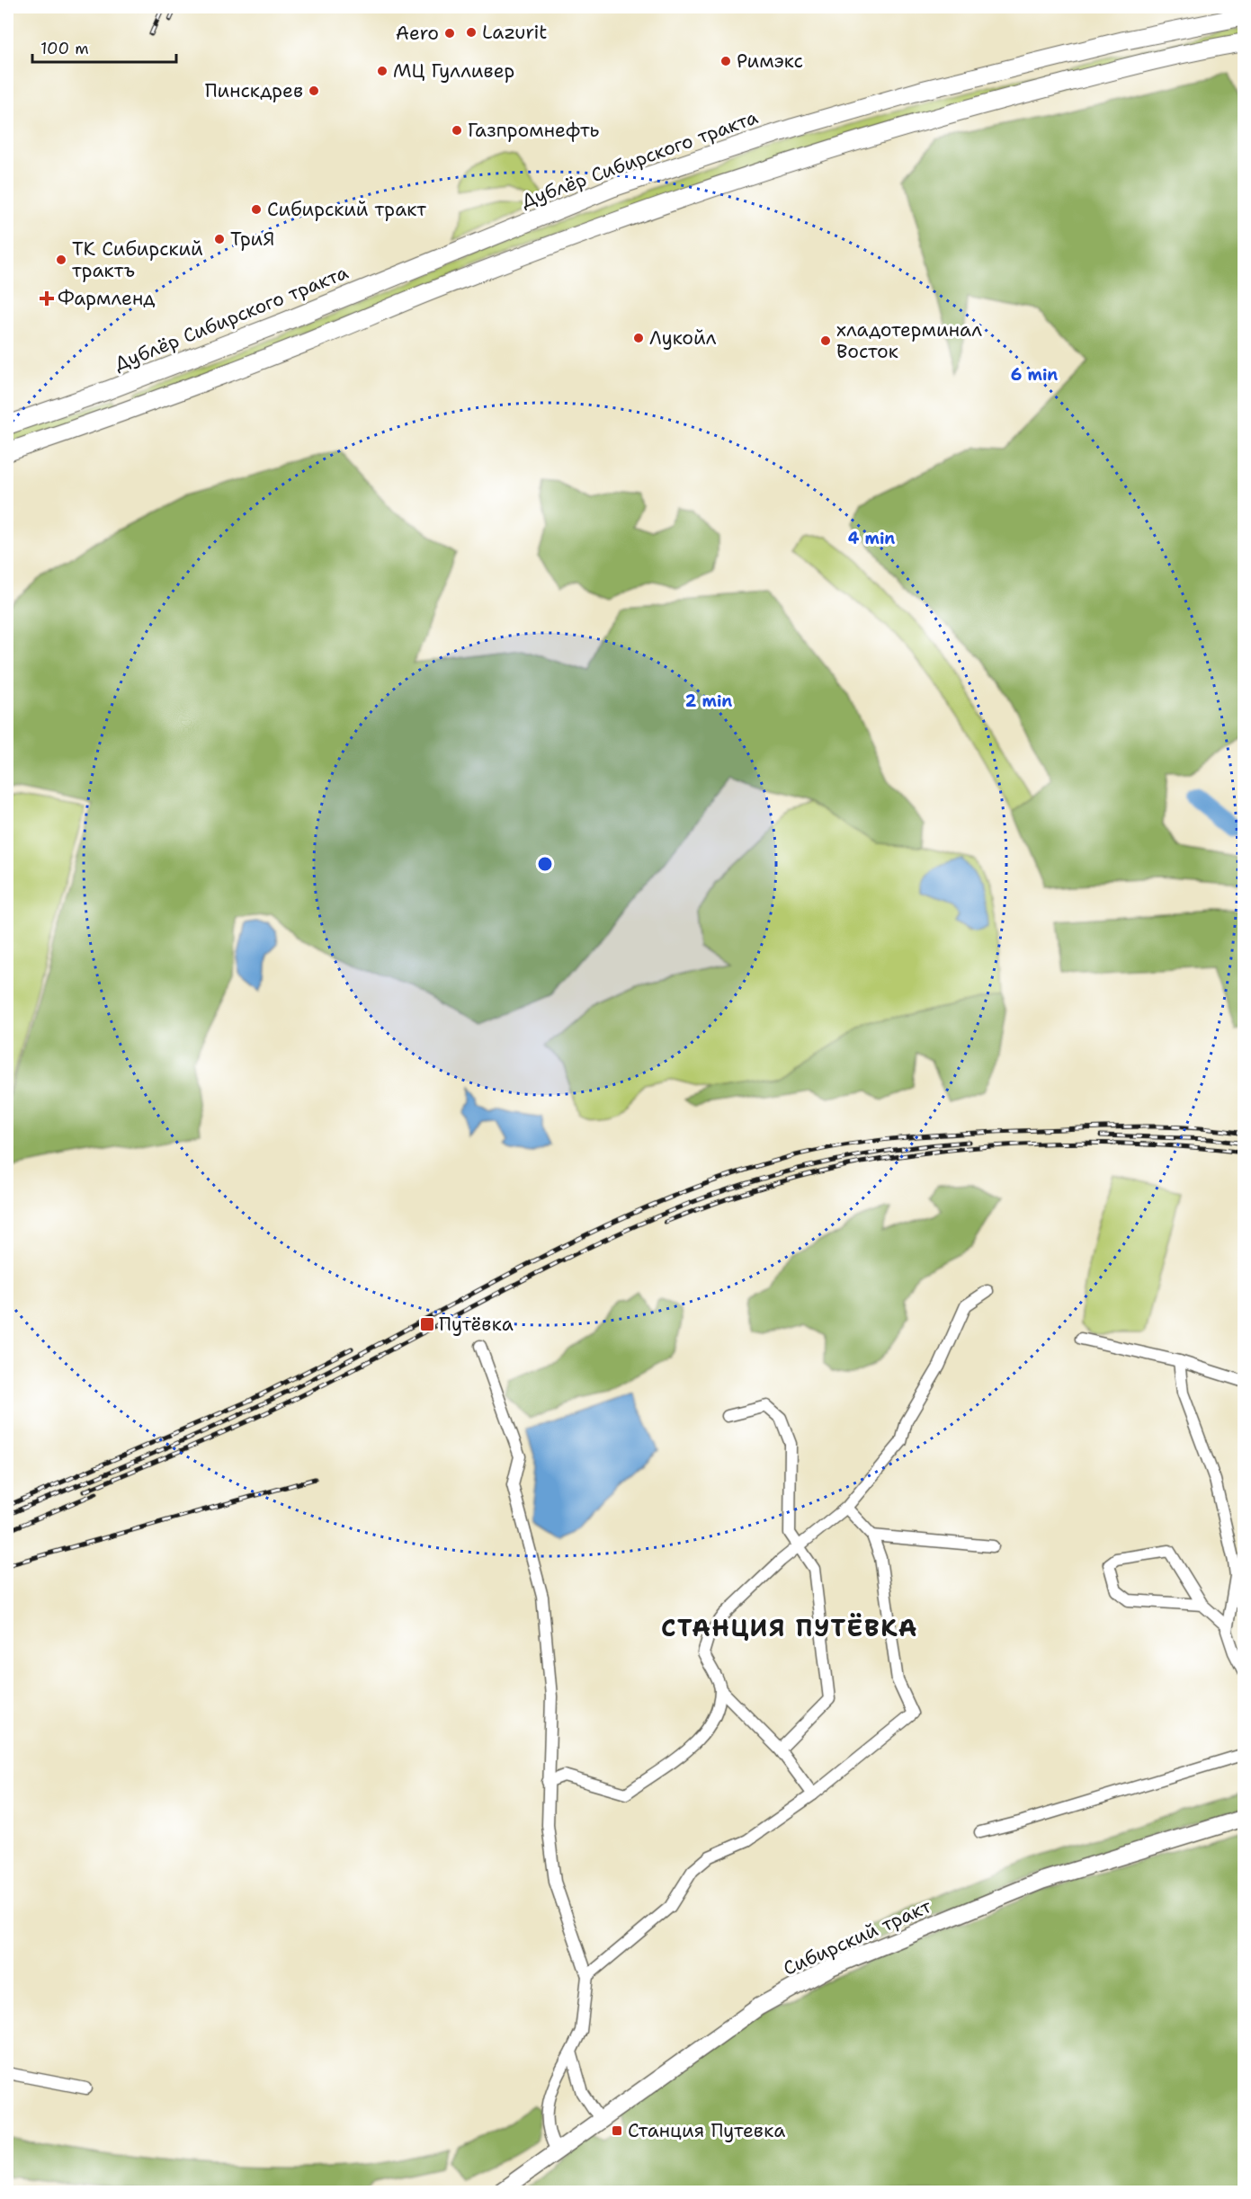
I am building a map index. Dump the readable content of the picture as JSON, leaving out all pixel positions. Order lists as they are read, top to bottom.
{
  "streets": {
    "main road": ["Дублёр Сибирского тракта", "Сибирский тракт"]
  },
  "districts": ["СТАНЦИЯ ПУТЁВКА"],
  "places": {
    "other": [
      "Lazurit",
      "Aero",
      "Римэкс",
      "МЦ Гулливер",
      "Пинскдрев",
      "Газпромнефть",
      "Сибирский тракт",
      "ТриЯ",
      "ТК Сибирский трактъ",
      "Лукойл",
      "хладотерминал Восток"
    ],
    "health": ["Фармленд"],
    "transit": ["Путёвка", "Станция Путевка"]
  },
  "scale_bar": "100 m",
  "rings": ["6 min", "4 min", "2 min"]
}
